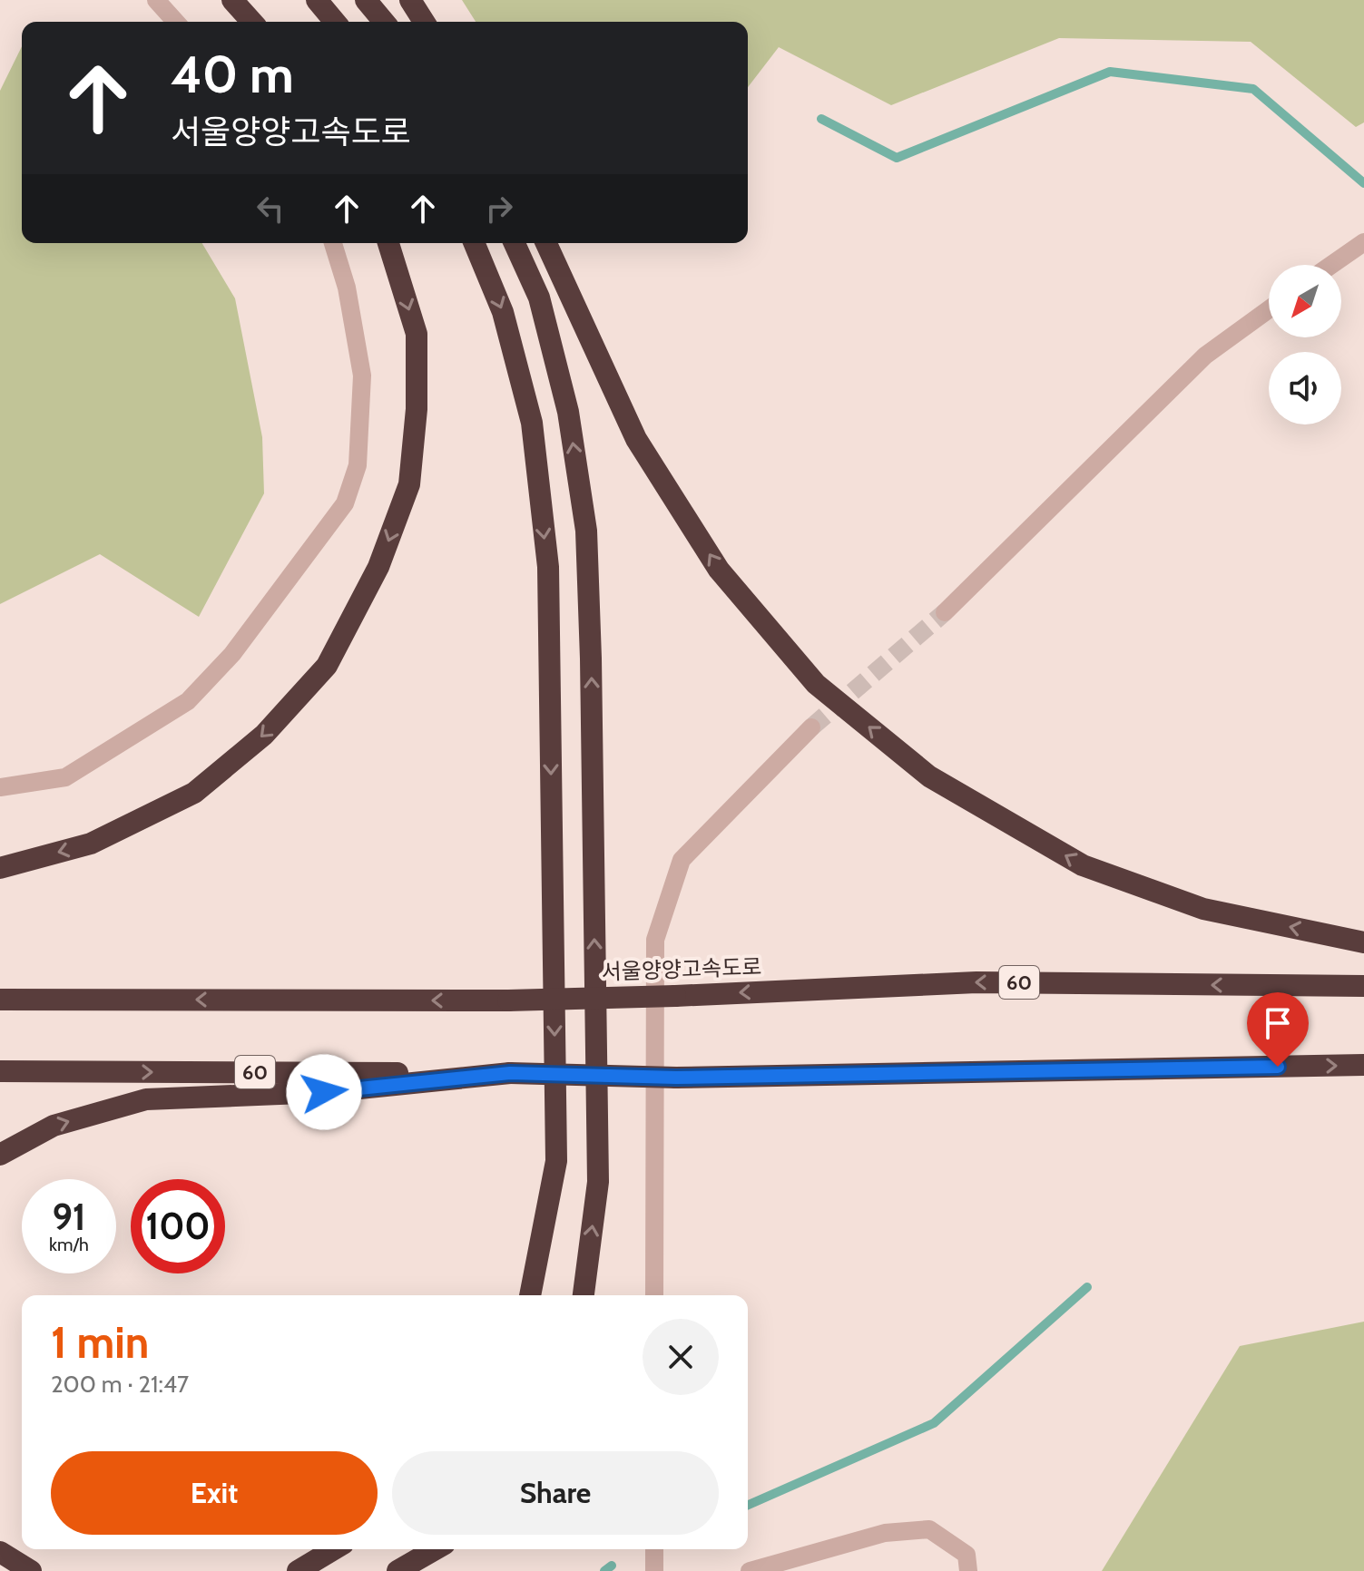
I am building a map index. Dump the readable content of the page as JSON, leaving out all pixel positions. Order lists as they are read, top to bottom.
{
  "streets": {
    "highway": ["서울양양고속도로", "60"]
  },
  "north": "bottom left",
  "page": {
    "turn": ["40 m", "서울양양고속도로"],
    "speed": "91 km/h",
    "limit": "100",
    "heading": ["1 min", "200 m · 21:47"],
    "buttons": ["Exit", "Share"]
  }
}
